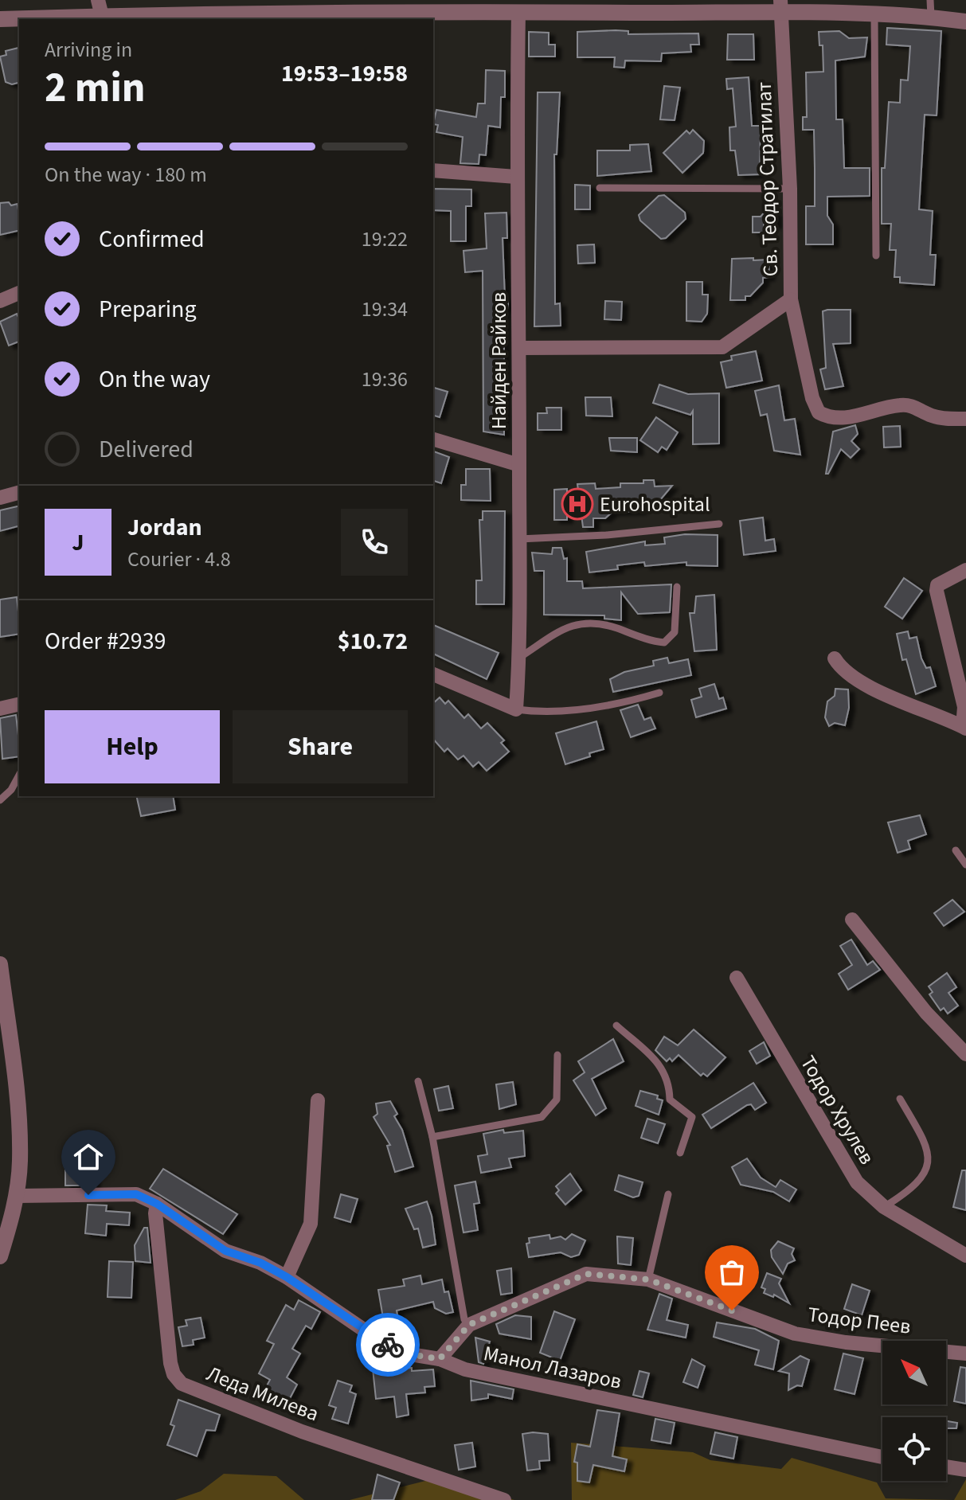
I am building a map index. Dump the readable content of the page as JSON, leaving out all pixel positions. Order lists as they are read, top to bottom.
{
  "streets": {
    "street": [
      "Св. Теодор Стратилат",
      "Найден Райков",
      "Тодор Хрулев",
      "Тодор Пеев",
      "Манол Лазаров",
      "Леда Милева"
    ]
  },
  "crossings": [
    ["Св. Теодор Стратилат", "Найден Райков"],
    ["Тодор Пеев", "Манол Лазаров"],
    ["Манол Лазаров", "Леда Милева"]
  ],
  "places": {
    "hospital": ["Eurohospital"]
  },
  "north": "top left",
  "page": {
    "heading": ["2 min", "Arriving in", "19:53–19:58"],
    "panel": [
      "Jordan",
      "Courier · 4.8",
      "Order #2939",
      "$10.72"
    ],
    "bar": "On the way · 180 m",
    "list": [
      ["Confirmed", "19:22"],
      ["Preparing", "19:34"],
      ["On the way", "19:36"],
      "Delivered"
    ],
    "round": "J",
    "buttons": ["Help", "Share"]
  }
}
